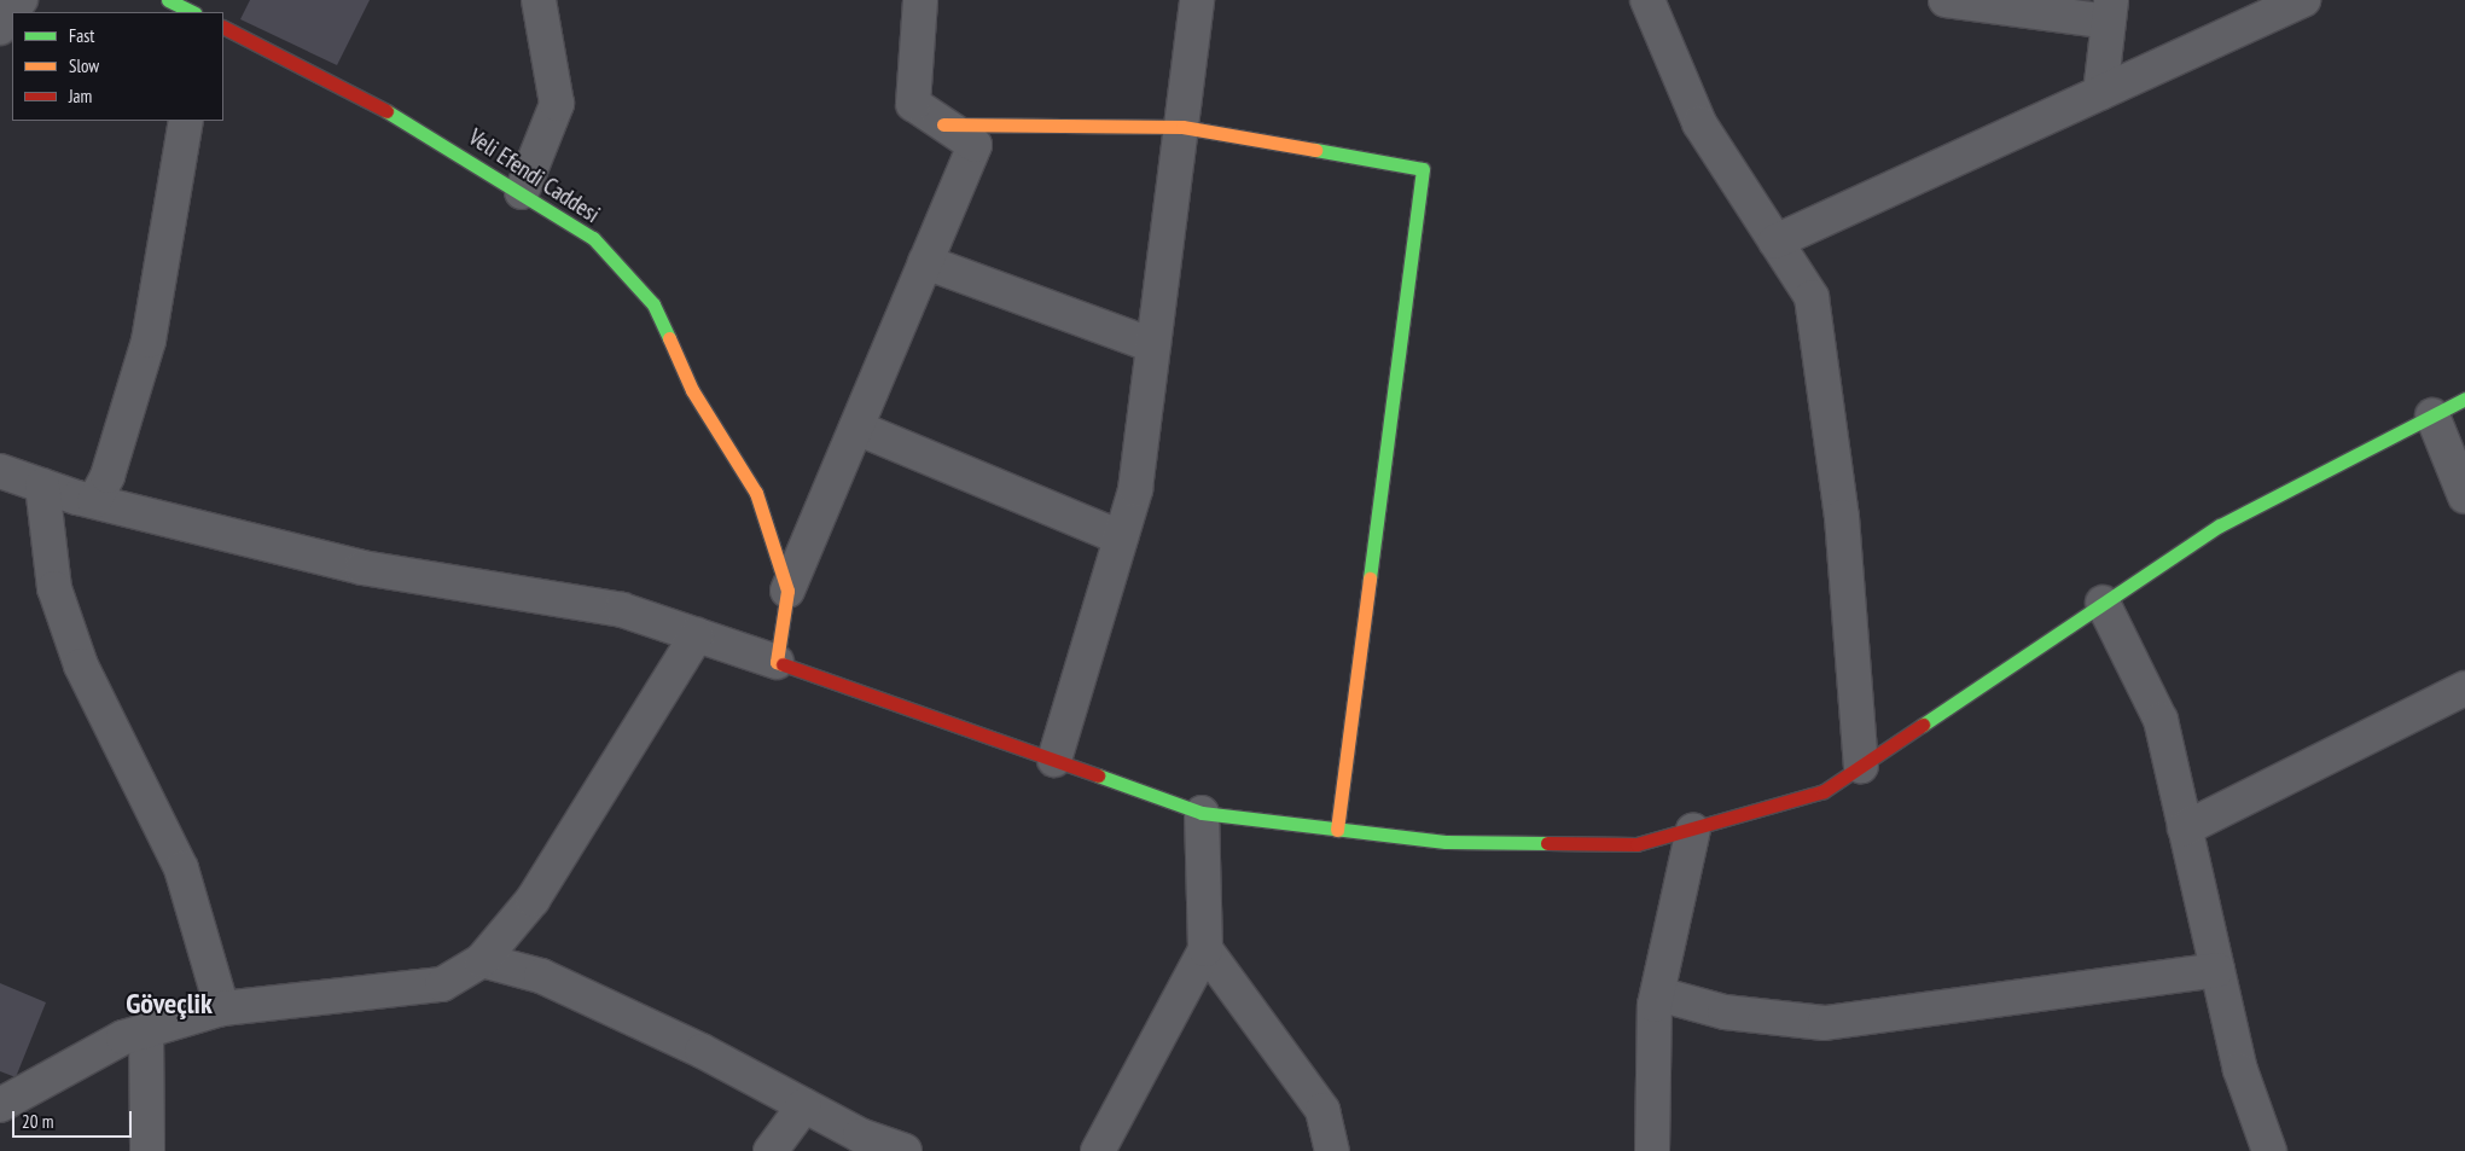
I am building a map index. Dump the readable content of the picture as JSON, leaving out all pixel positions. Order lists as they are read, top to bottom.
{
  "streets": {
    "street": ["Veli Efendi Caddesi"]
  },
  "districts": ["Göveçlik"],
  "legend": ["Fast", "Slow", "Jam"],
  "scale_bar": "20 m"
}
